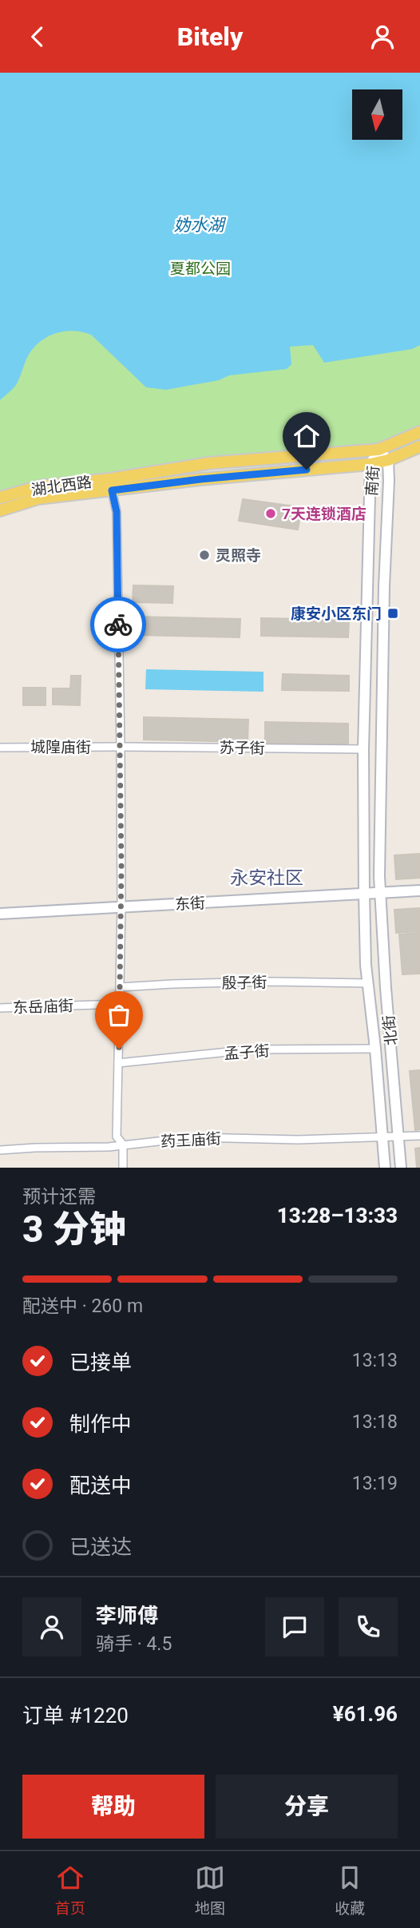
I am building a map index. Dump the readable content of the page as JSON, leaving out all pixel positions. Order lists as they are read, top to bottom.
{
  "streets": {
    "main road": ["湖北西路"],
    "street": [
      "南街",
      "城隍庙街",
      "苏子街",
      "东街",
      "殷子街",
      "东岳庙街",
      "北街",
      "孟子街",
      "药王庙街"
    ]
  },
  "crossings": [
    ["南街", "湖北西路"],
    ["南街", "苏子街"],
    ["南街", "东街"],
    ["南街", "北街"],
    ["城隍庙街", "苏子街"],
    ["东街", "北街"],
    ["殷子街", "北街"],
    ["北街", "孟子街"],
    ["北街", "药王庙街"]
  ],
  "districts": ["永安社区"],
  "water": ["妫水湖"],
  "parks": ["夏都公园"],
  "places": {
    "other": ["7天连锁酒店", "灵照寺"],
    "transit": ["康安小区东门"]
  },
  "north": "bottom",
  "page": {
    "header": "Bitely",
    "heading": ["3 分钟", "预计还需", "13:28–13:33"],
    "panel": [
      "李师傅",
      "骑手 · 4.5",
      "订单 #1220",
      "¥61.96"
    ],
    "bar": "配送中 · 260 m",
    "list": [
      ["已接单", "13:13"],
      ["制作中", "13:18"],
      ["配送中", "13:19"],
      "已送达"
    ],
    "buttons": ["帮助", "分享"],
    "tabs": ["首页", "地图", "收藏"]
  }
}
